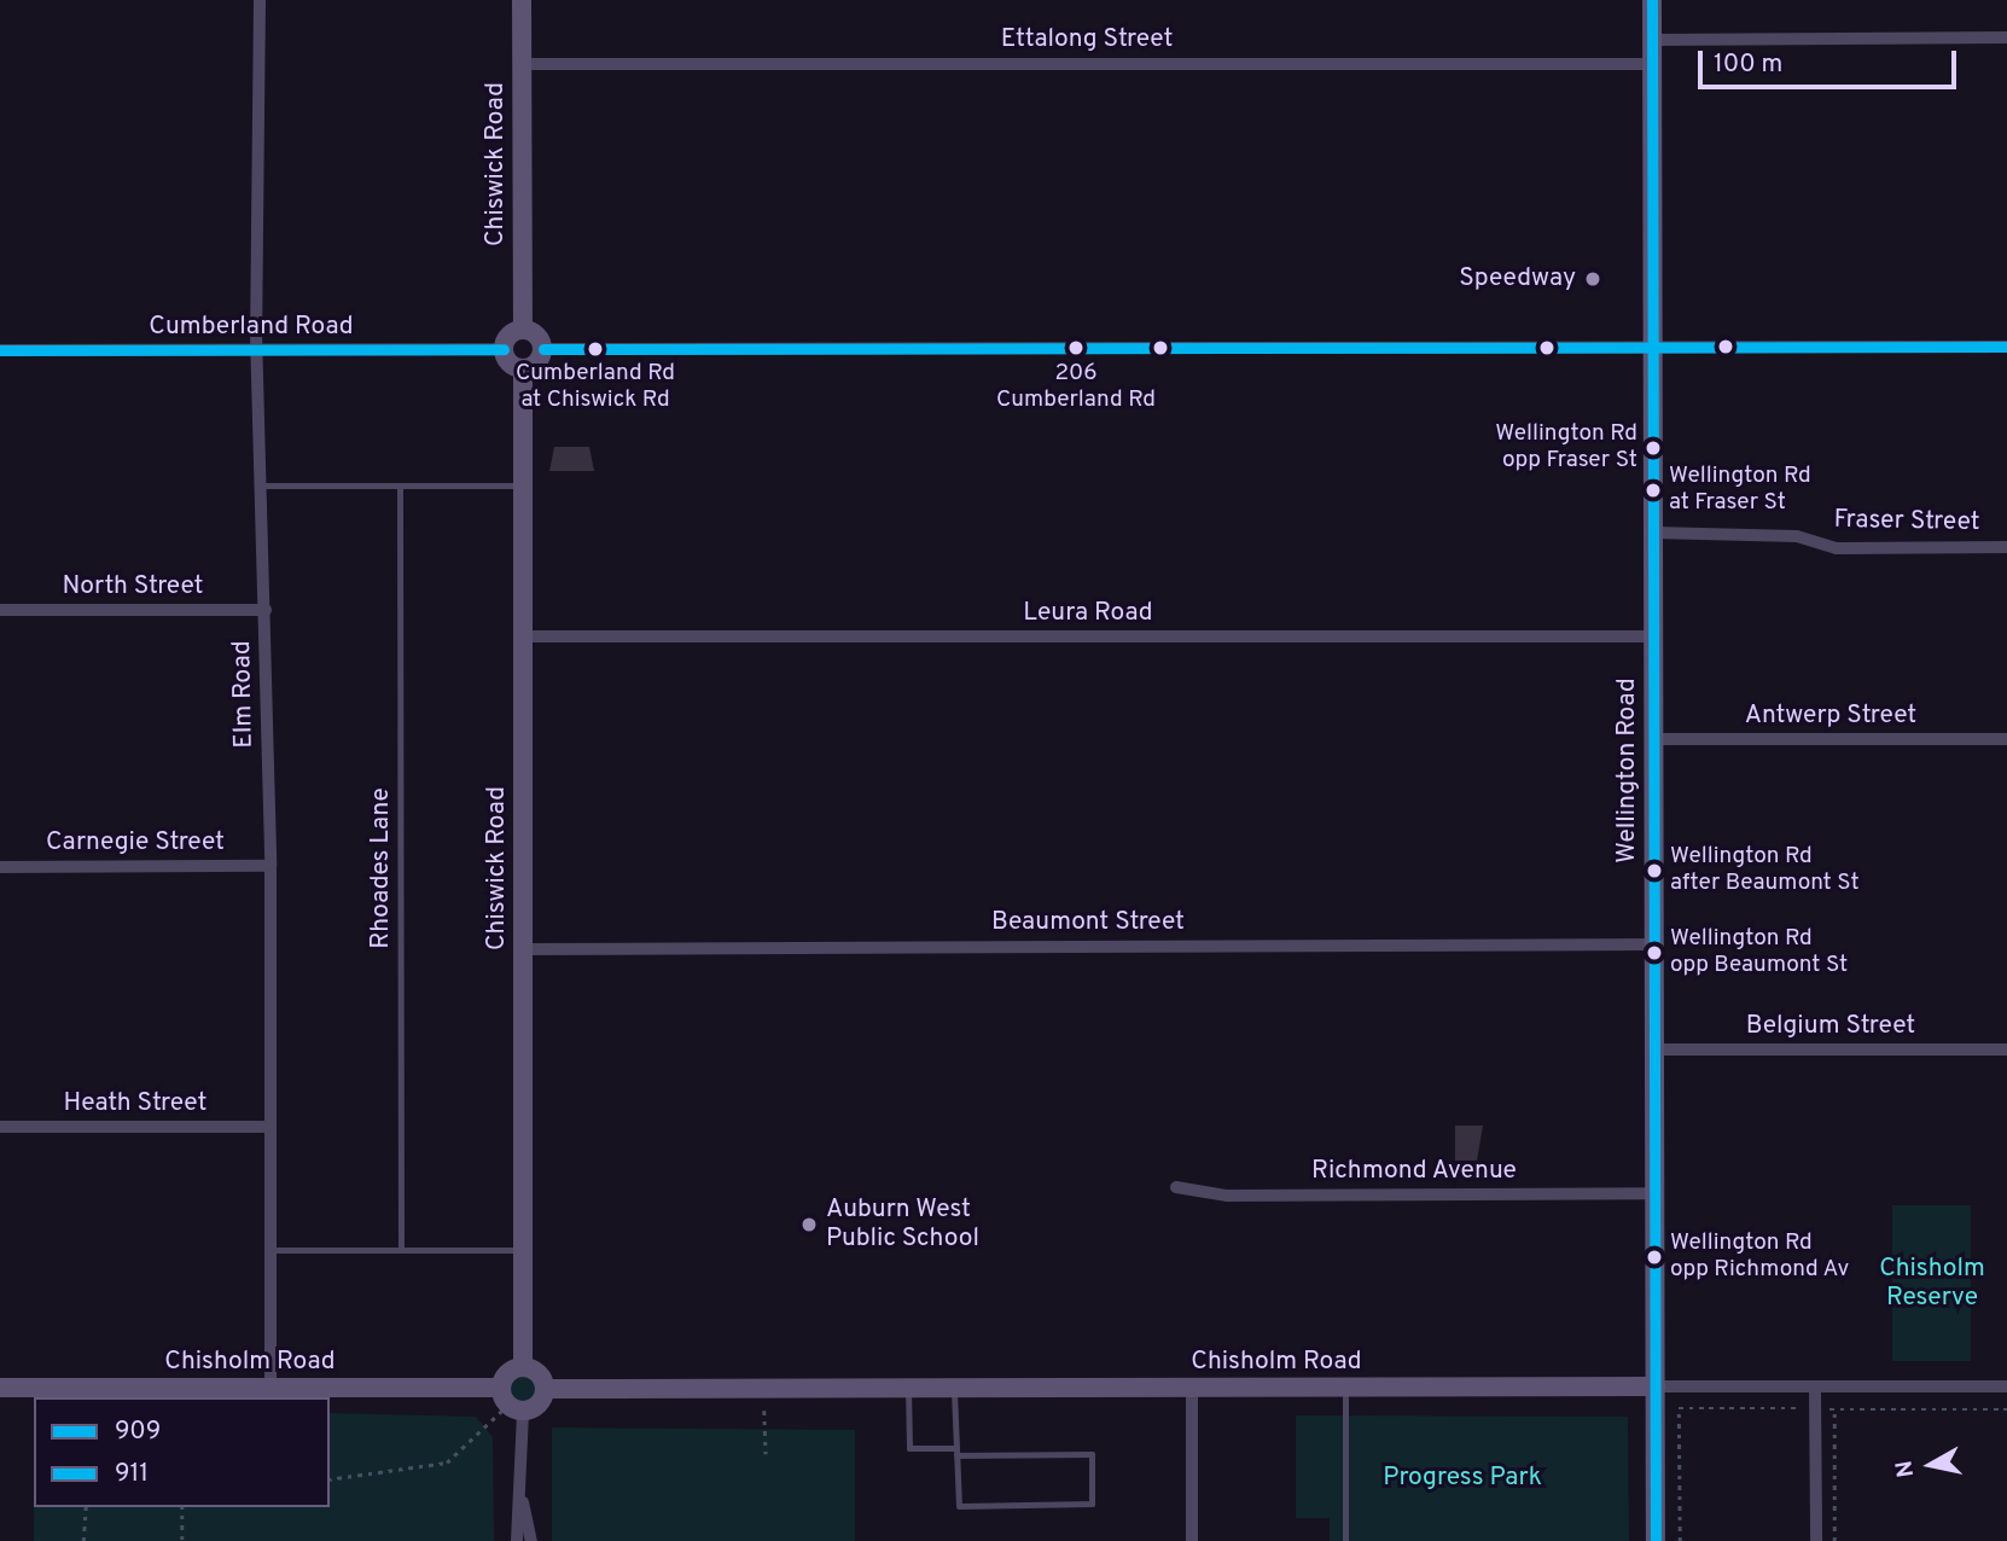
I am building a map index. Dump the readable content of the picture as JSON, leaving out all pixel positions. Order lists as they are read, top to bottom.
{
  "streets": {
    "main road": ["Chiswick Road", "Wellington Road", "Chisholm Road"],
    "street": [
      "Ettalong Street",
      "Cumberland Road",
      "Fraser Street",
      "North Street",
      "Leura Road",
      "Elm Road",
      "Antwerp Street",
      "Carnegie Street",
      "Beaumont Street",
      "Belgium Street",
      "Heath Street",
      "Richmond Avenue"
    ],
    "lane": ["Rhoades Lane"]
  },
  "crossings": [
    ["Ettalong Street", "Chiswick Road"],
    ["Ettalong Street", "Wellington Road"],
    ["Chiswick Road", "Leura Road"],
    ["Chiswick Road", "Beaumont Street"],
    ["Cumberland Road", "Elm Road"],
    ["Fraser Street", "Wellington Road"],
    ["North Street", "Elm Road"],
    ["Leura Road", "Wellington Road"],
    ["Elm Road", "Carnegie Street"],
    ["Elm Road", "Heath Street"],
    ["Elm Road", "Chisholm Road"],
    ["Antwerp Street", "Wellington Road"],
    ["Wellington Road", "Beaumont Street"],
    ["Wellington Road", "Belgium Street"],
    ["Wellington Road", "Richmond Avenue"],
    ["Wellington Road", "Chisholm Road"]
  ],
  "parks": ["Chisholm Reserve", "Progress Park"],
  "places": [
    "Speedway",
    "206 Cumberland Rd",
    "Cumberland Rd at Chiswick Rd",
    "Wellington Rd opp Fraser St",
    "Wellington Rd at Fraser St",
    "Wellington Rd after Beaumont St",
    "Wellington Rd opp Beaumont St",
    "Auburn West Public School",
    "Wellington Rd opp Richmond Av"
  ],
  "lines": ["transit line 911", "transit line 909"],
  "legend": ["909", "911"],
  "scale_bar": "100 m",
  "north": "left"
}
